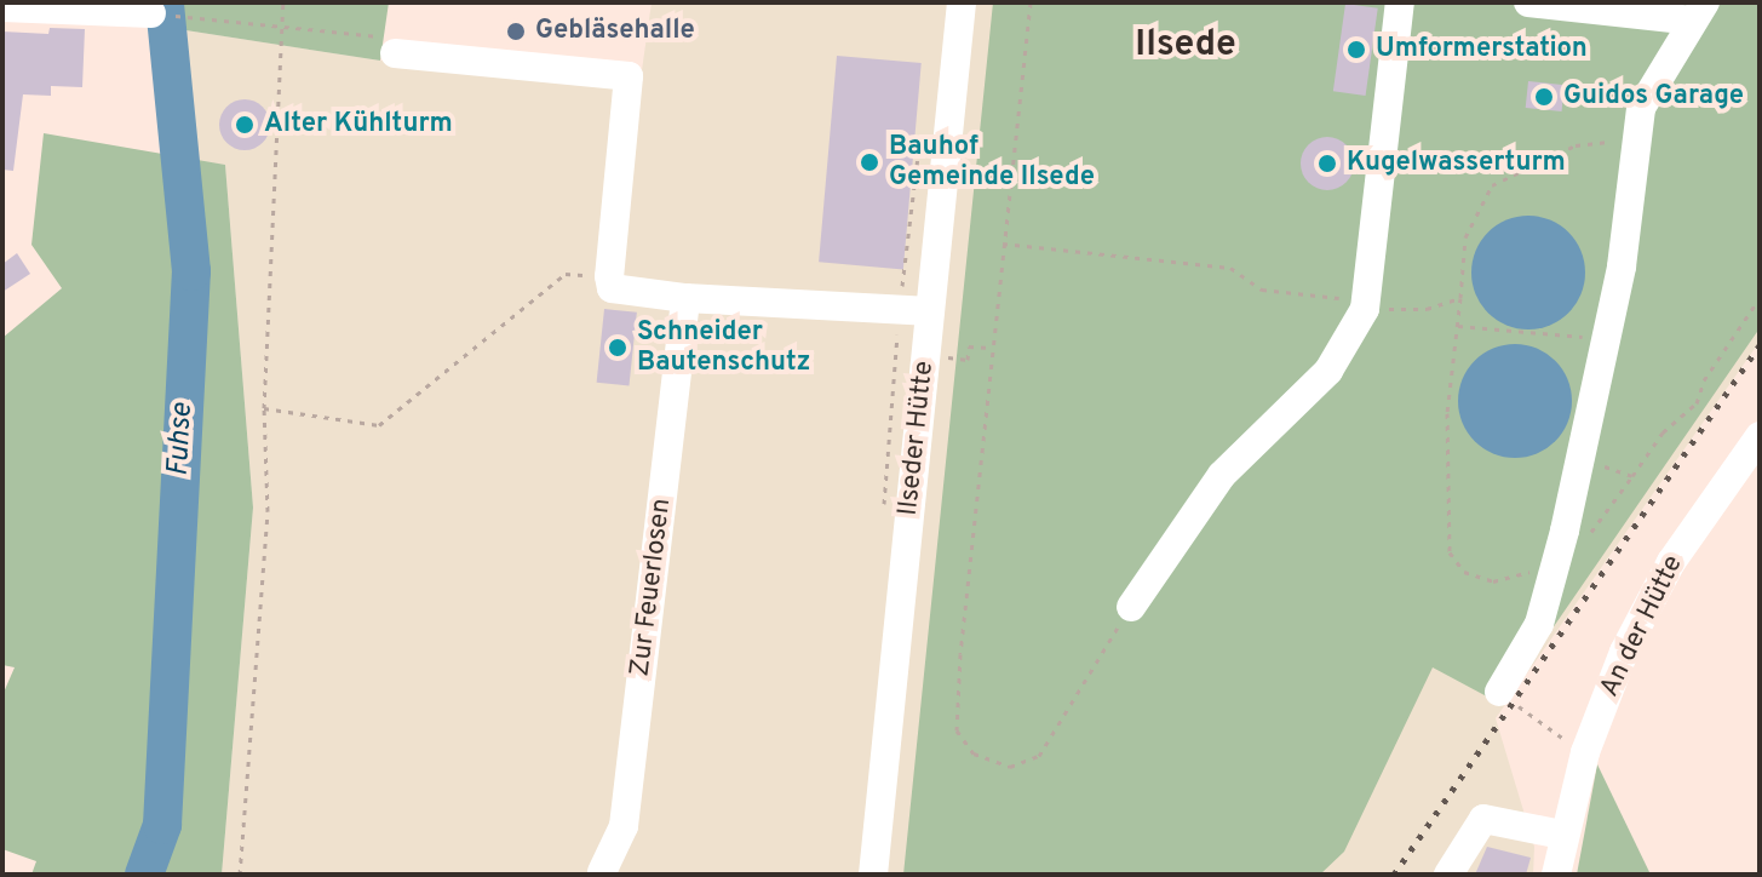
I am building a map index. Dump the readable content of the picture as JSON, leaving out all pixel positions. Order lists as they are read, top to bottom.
{
  "streets": {
    "street": ["Ilseder Hütte", "Zur Feuerlosen", "An der Hütte"]
  },
  "districts": ["Ilsede"],
  "water": ["Fuhse"],
  "places": [
    "Gebläsehalle",
    "Umformerstation",
    "Guidos Garage",
    "Alter Kühlturm",
    "Bauhof Gemeinde Ilsede",
    "Kugelwasserturm",
    "Schneider Bautenschutz"
  ]
}
